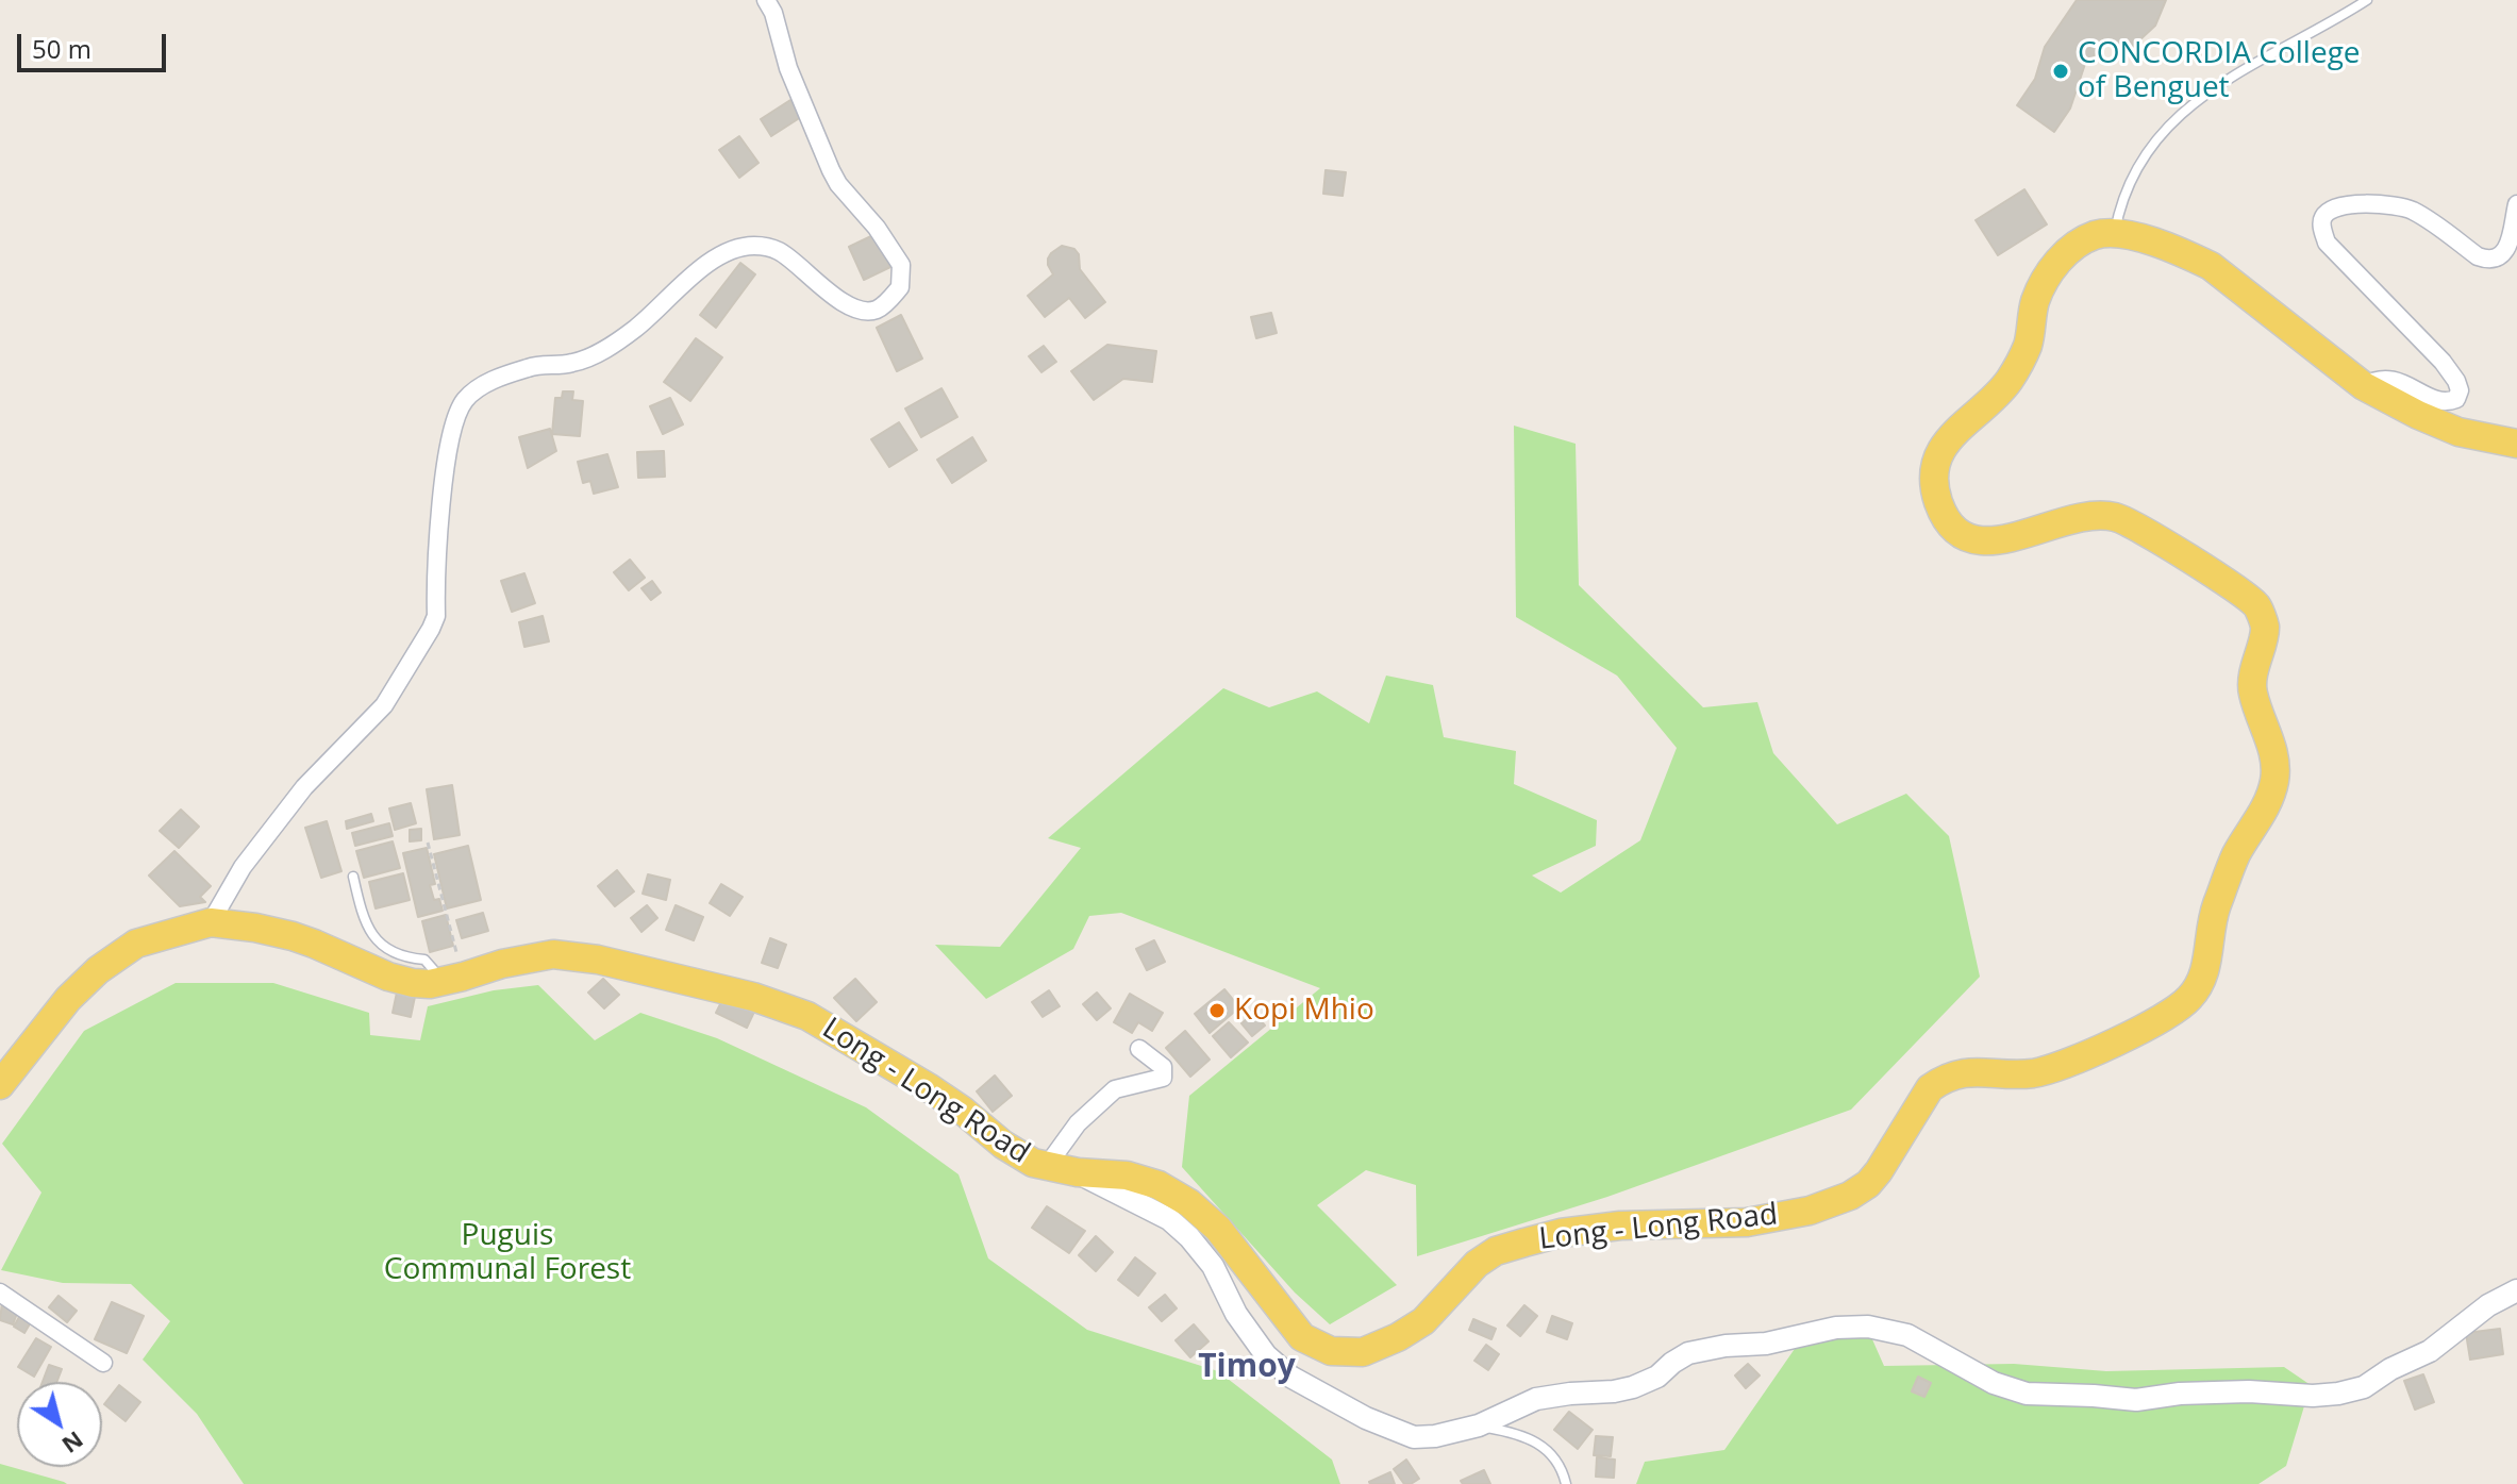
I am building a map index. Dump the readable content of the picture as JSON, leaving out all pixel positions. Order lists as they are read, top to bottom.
{
  "streets": {
    "main road": ["Long - Long Road"]
  },
  "districts": ["Timoy"],
  "parks": ["Puguis Communal Forest"],
  "places": ["CONCORDIA College of Benguet", "Kopi Mhio"],
  "scale_bar": "50 m",
  "north": "bottom right"
}
